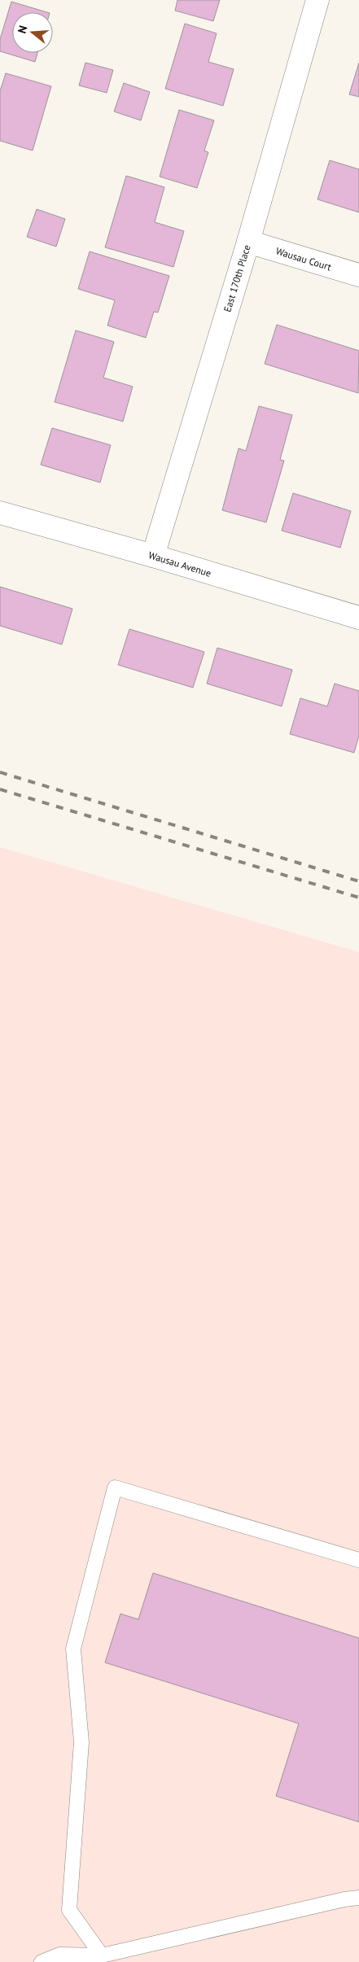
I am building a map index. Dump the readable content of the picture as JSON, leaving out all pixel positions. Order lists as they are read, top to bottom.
{
  "streets": {
    "street": ["Wausau Court", "East 170th Place", "Wausau Avenue"]
  },
  "crossings": [
    ["Wausau Court", "East 170th Place"],
    ["East 170th Place", "Wausau Avenue"]
  ],
  "north": "left"
}
